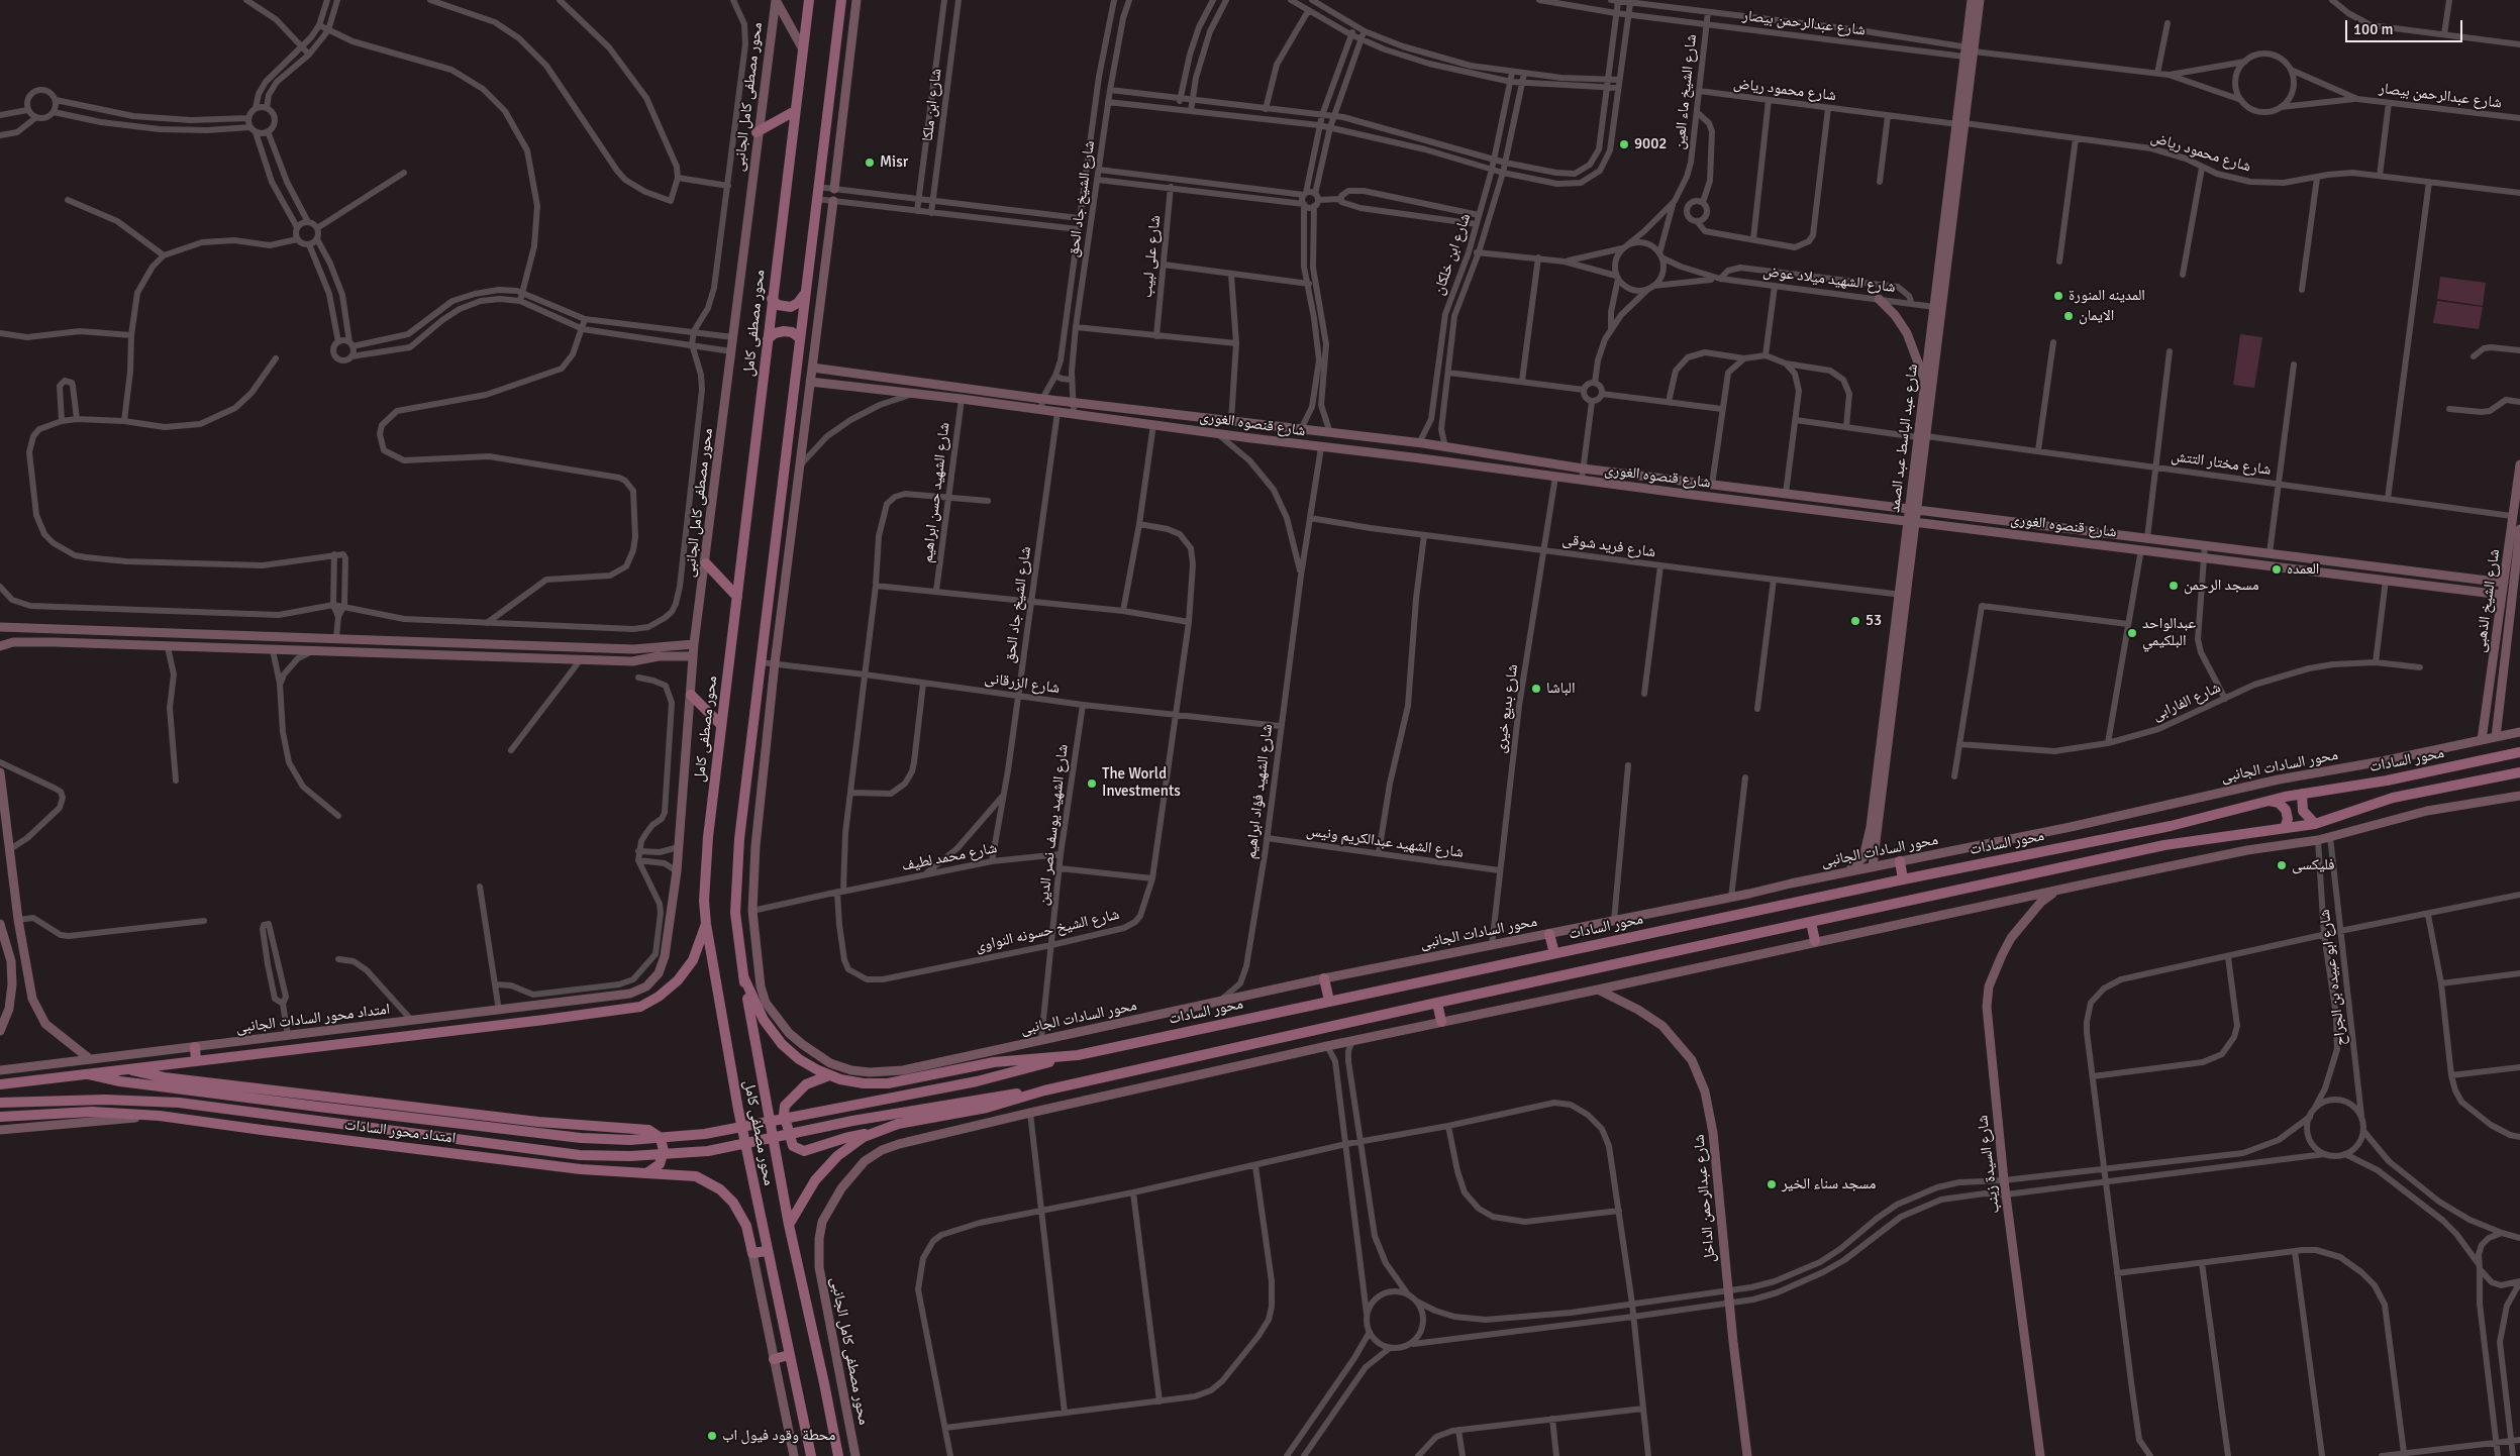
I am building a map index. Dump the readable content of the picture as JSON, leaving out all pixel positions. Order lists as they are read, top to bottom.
{
  "streets": {
    "main road": ["محور مصطفى كامل", "محور السادات", "امتداد محور السادات"],
    "street": [
      "شارع عبدالرحمن بيصار",
      "شارع محمود رياض",
      "شارع الشيخ ماء العين",
      "محور مصطفى كامل الجانبى",
      "شارع ابن ملكا",
      "شارع الشيخ جاد الحق",
      "شارع ابن خلكان",
      "شارع على لبيب",
      "شارع الشهيد ميلاد عوض",
      "شارع قنصوه الغورى",
      "شارع عبد الباسط عبد الصمد",
      "شارع مختار التتش",
      "شارع الشهيد حسن ابراهيم",
      "شارع فريد شوقى",
      "شارع الشيخ الذهبى",
      "شارع الزرقانى",
      "شارع الفارابى",
      "شارع بديع خيرى",
      "محور السادات الجانبى",
      "شارع الشهيد فؤاد ابراهيم",
      "شارع الشهيد يوسف نصر الدين",
      "شارع الشهيد عبدالكريم ونيس",
      "شارع محمد لطيف",
      "شارع الشيخ حسونه النواوى",
      "شارع ابو عبيده بن الجراح",
      "امتداد محور السادات الجانبى",
      "شارع السيدة زينب",
      "شارع عبدالرحمن الداخل"
    ]
  },
  "crossings": [
    ["شارع عبدالرحمن بيصار", "شارع الشيخ ماء العين"],
    ["شارع عبدالرحمن بيصار", "شارع عبد الباسط عبد الصمد"],
    ["شارع محمود رياض", "شارع الشيخ ماء العين"],
    ["شارع محمود رياض", "شارع عبد الباسط عبد الصمد"],
    ["شارع الشيخ ماء العين", "شارع الشهيد ميلاد عوض"],
    ["محور مصطفى كامل الجانبى", "امتداد محور السادات الجانبى"],
    ["شارع الشيخ جاد الحق", "شارع قنصوه الغورى"],
    ["شارع الشيخ جاد الحق", "شارع الزرقانى"],
    ["شارع الشيخ جاد الحق", "شارع محمد لطيف"],
    ["شارع ابن خلكان", "شارع قنصوه الغورى"],
    ["شارع الشهيد ميلاد عوض", "شارع عبد الباسط عبد الصمد"],
    ["محور مصطفى كامل", "شارع الزرقانى"],
    ["محور مصطفى كامل", "محور السادات"],
    ["شارع قنصوه الغورى", "شارع عبد الباسط عبد الصمد"],
    ["شارع قنصوه الغورى", "شارع الشهيد حسن ابراهيم"],
    ["شارع قنصوه الغورى", "شارع الشيخ الذهبى"],
    ["شارع قنصوه الغورى", "شارع بديع خيرى"],
    ["شارع قنصوه الغورى", "شارع الشهيد فؤاد ابراهيم"],
    ["شارع عبد الباسط عبد الصمد", "شارع مختار التتش"],
    ["شارع عبد الباسط عبد الصمد", "شارع فريد شوقى"],
    ["شارع عبد الباسط عبد الصمد", "محور السادات الجانبى"],
    ["شارع مختار التتش", "شارع الشيخ الذهبى"],
    ["شارع الشهيد حسن ابراهيم", "شارع الشيخ حسونه النواوى"],
    ["شارع فريد شوقى", "شارع بديع خيرى"],
    ["شارع فريد شوقى", "شارع الشهيد فؤاد ابراهيم"],
    ["شارع الشيخ الذهبى", "محور السادات الجانبى"],
    ["شارع الزرقانى", "شارع الشهيد فؤاد ابراهيم"],
    ["شارع الزرقانى", "شارع الشهيد يوسف نصر الدين"],
    ["شارع الزرقانى", "شارع الشيخ حسونه النواوى"],
    ["شارع بديع خيرى", "محور السادات الجانبى"],
    ["شارع بديع خيرى", "شارع الشهيد عبدالكريم ونيس"],
    ["محور السادات الجانبى", "شارع الشهيد فؤاد ابراهيم"],
    ["محور السادات الجانبى", "شارع الشهيد يوسف نصر الدين"],
    ["محور السادات الجانبى", "شارع محمد لطيف"],
    ["شارع الشهيد فؤاد ابراهيم", "شارع الشهيد عبدالكريم ونيس"],
    ["شارع الشهيد يوسف نصر الدين", "شارع محمد لطيف"],
    ["شارع الشهيد يوسف نصر الدين", "شارع الشيخ حسونه النواوى"],
    ["شارع محمد لطيف", "شارع الشيخ حسونه النواوى"]
  ],
  "places": [
    "9002",
    "Misr",
    "المدينه المنورة",
    "الايمان",
    "العمده",
    "مسجد الرحمن",
    "53",
    "عبدالواحد البلكيمي",
    "الباشا",
    "The World Investments",
    "فليكسى",
    "مسجد سناء الخير",
    "محطة وقود فيول اب"
  ],
  "scale_bar": "100 m"
}
